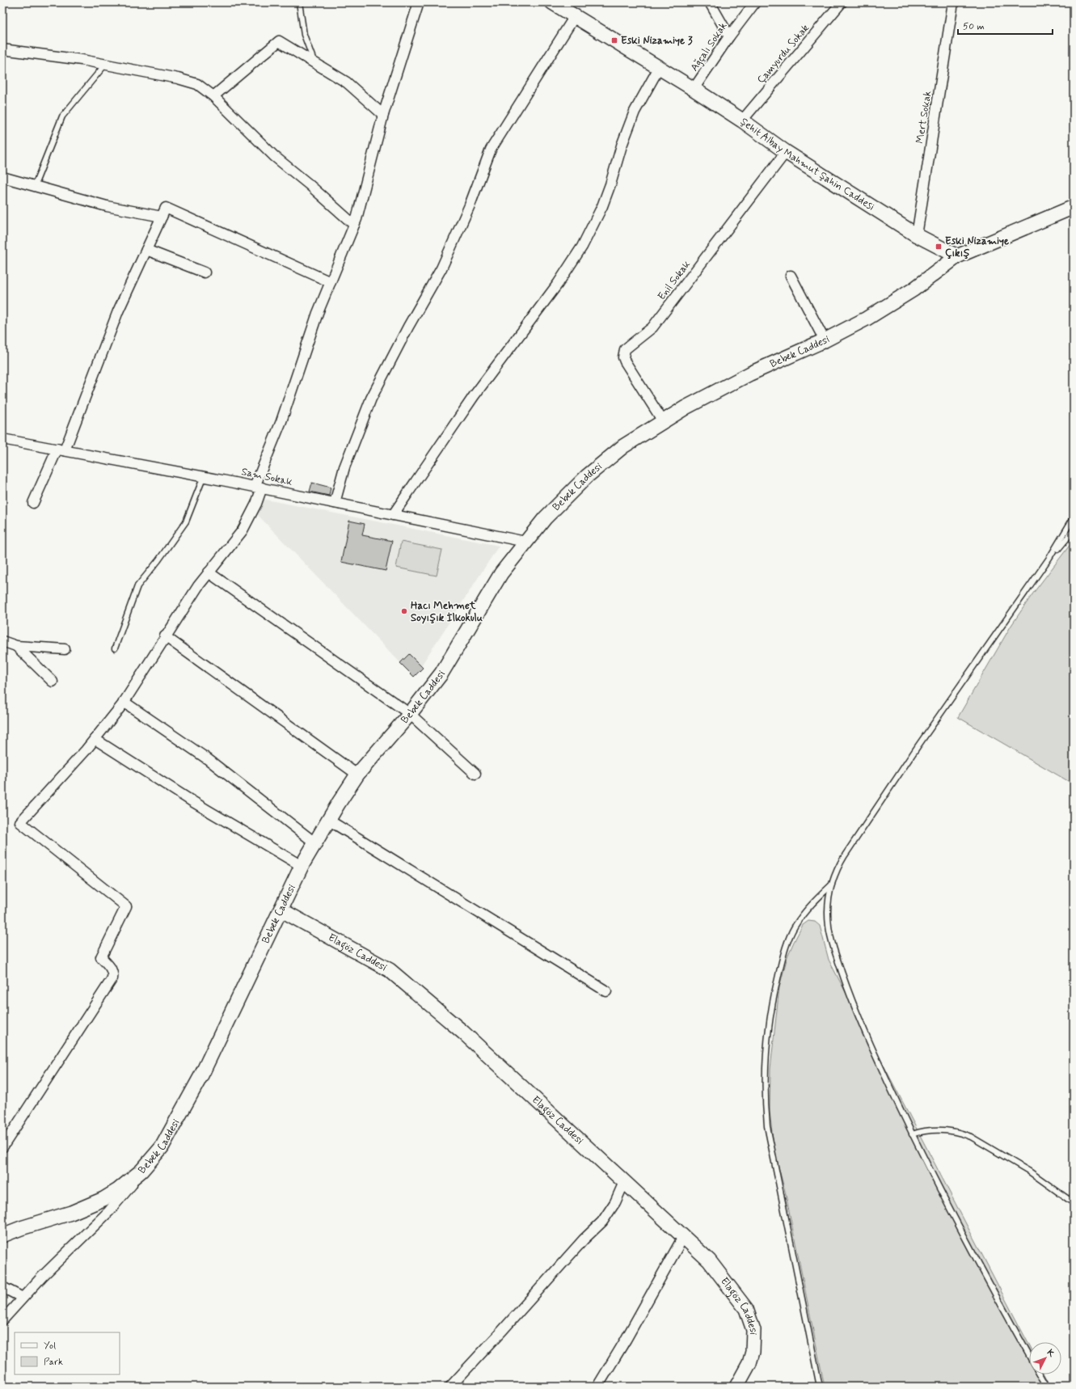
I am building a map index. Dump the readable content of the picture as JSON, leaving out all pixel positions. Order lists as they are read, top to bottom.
{
  "streets": {
    "street": [
      "Ağçalı Sokak",
      "Çamyurdu Sokak",
      "Mert Sokak",
      "Şehit Albay Mahmut Şahin Caddesi",
      "Enil Sokak",
      "Bebek Caddesi",
      "Sam Sokak",
      "Elagöz Caddesi"
    ]
  },
  "crossings": [
    ["Ağçalı Sokak", "Şehit Albay Mahmut Şahin Caddesi"],
    ["Çamyurdu Sokak", "Şehit Albay Mahmut Şahin Caddesi"],
    ["Mert Sokak", "Şehit Albay Mahmut Şahin Caddesi"],
    ["Şehit Albay Mahmut Şahin Caddesi", "Enil Sokak"],
    ["Şehit Albay Mahmut Şahin Caddesi", "Bebek Caddesi"],
    ["Enil Sokak", "Bebek Caddesi"],
    ["Bebek Caddesi", "Sam Sokak"],
    ["Bebek Caddesi", "Elagöz Caddesi"]
  ],
  "places": {
    "transit": ["Eski Nizamiye 3", "Eski Nizamiye Çıkış"],
    "other": ["Hacı Mehmet Soyışık İlkokulu"]
  },
  "legend": ["Yol", "Park"],
  "scale_bar": "50 m",
  "north": "top right"
}
